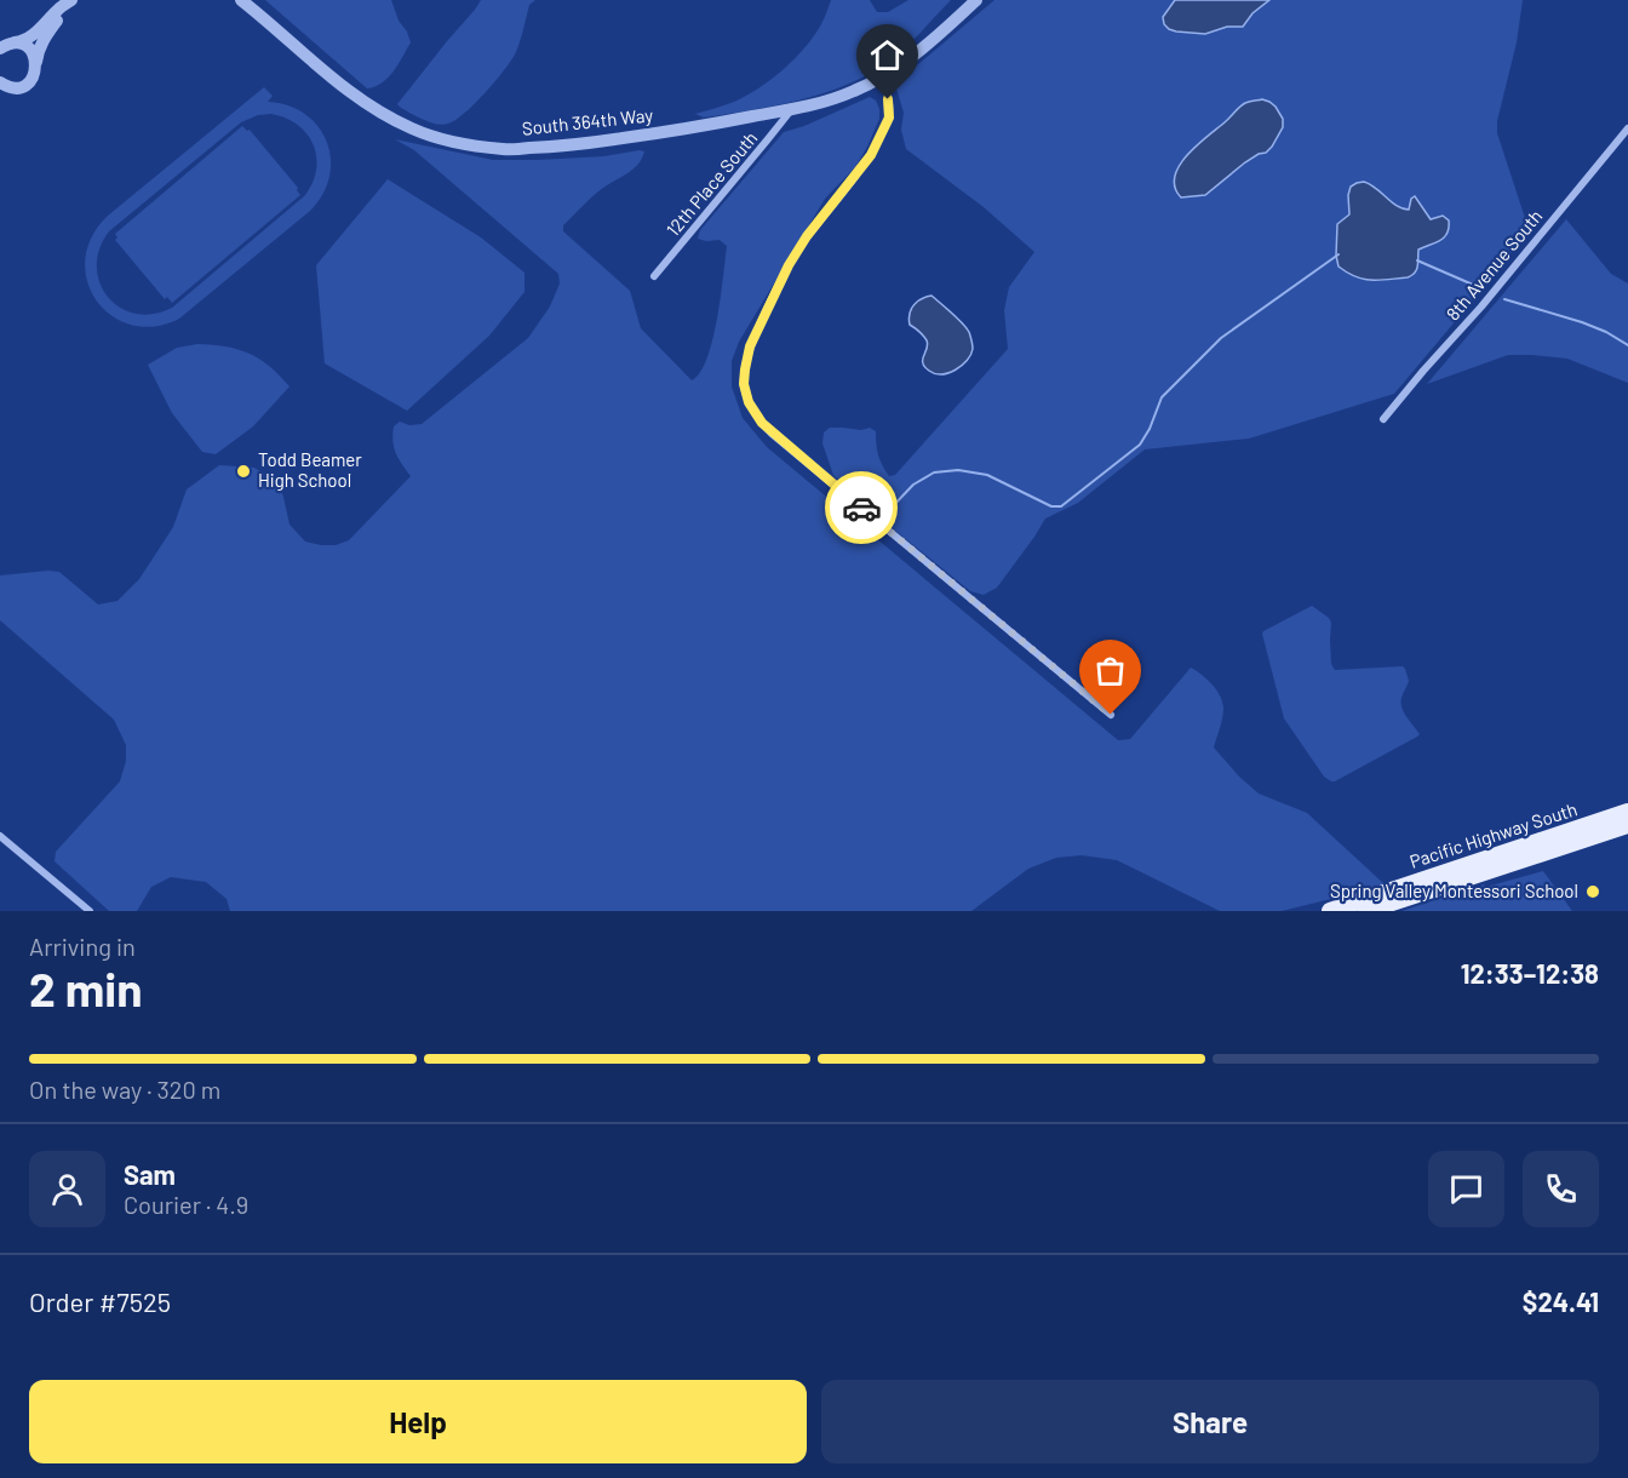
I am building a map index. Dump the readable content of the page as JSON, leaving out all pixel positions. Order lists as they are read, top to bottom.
{
  "streets": {
    "main road": ["Pacific Highway South"],
    "street": ["South 364th Way", "12th Place South", "8th Avenue South"]
  },
  "crossings": [
    ["South 364th Way", "12th Place South"]
  ],
  "places": ["Todd Beamer High School", "Spring Valley Montessori School"],
  "page": {
    "heading": ["2 min", "Arriving in", "12:33–12:38"],
    "panel": [
      "Sam",
      "Courier · 4.9",
      "Order #7525",
      "$24.41"
    ],
    "bar": "On the way · 320 m",
    "buttons": ["Help", "Share"]
  }
}
